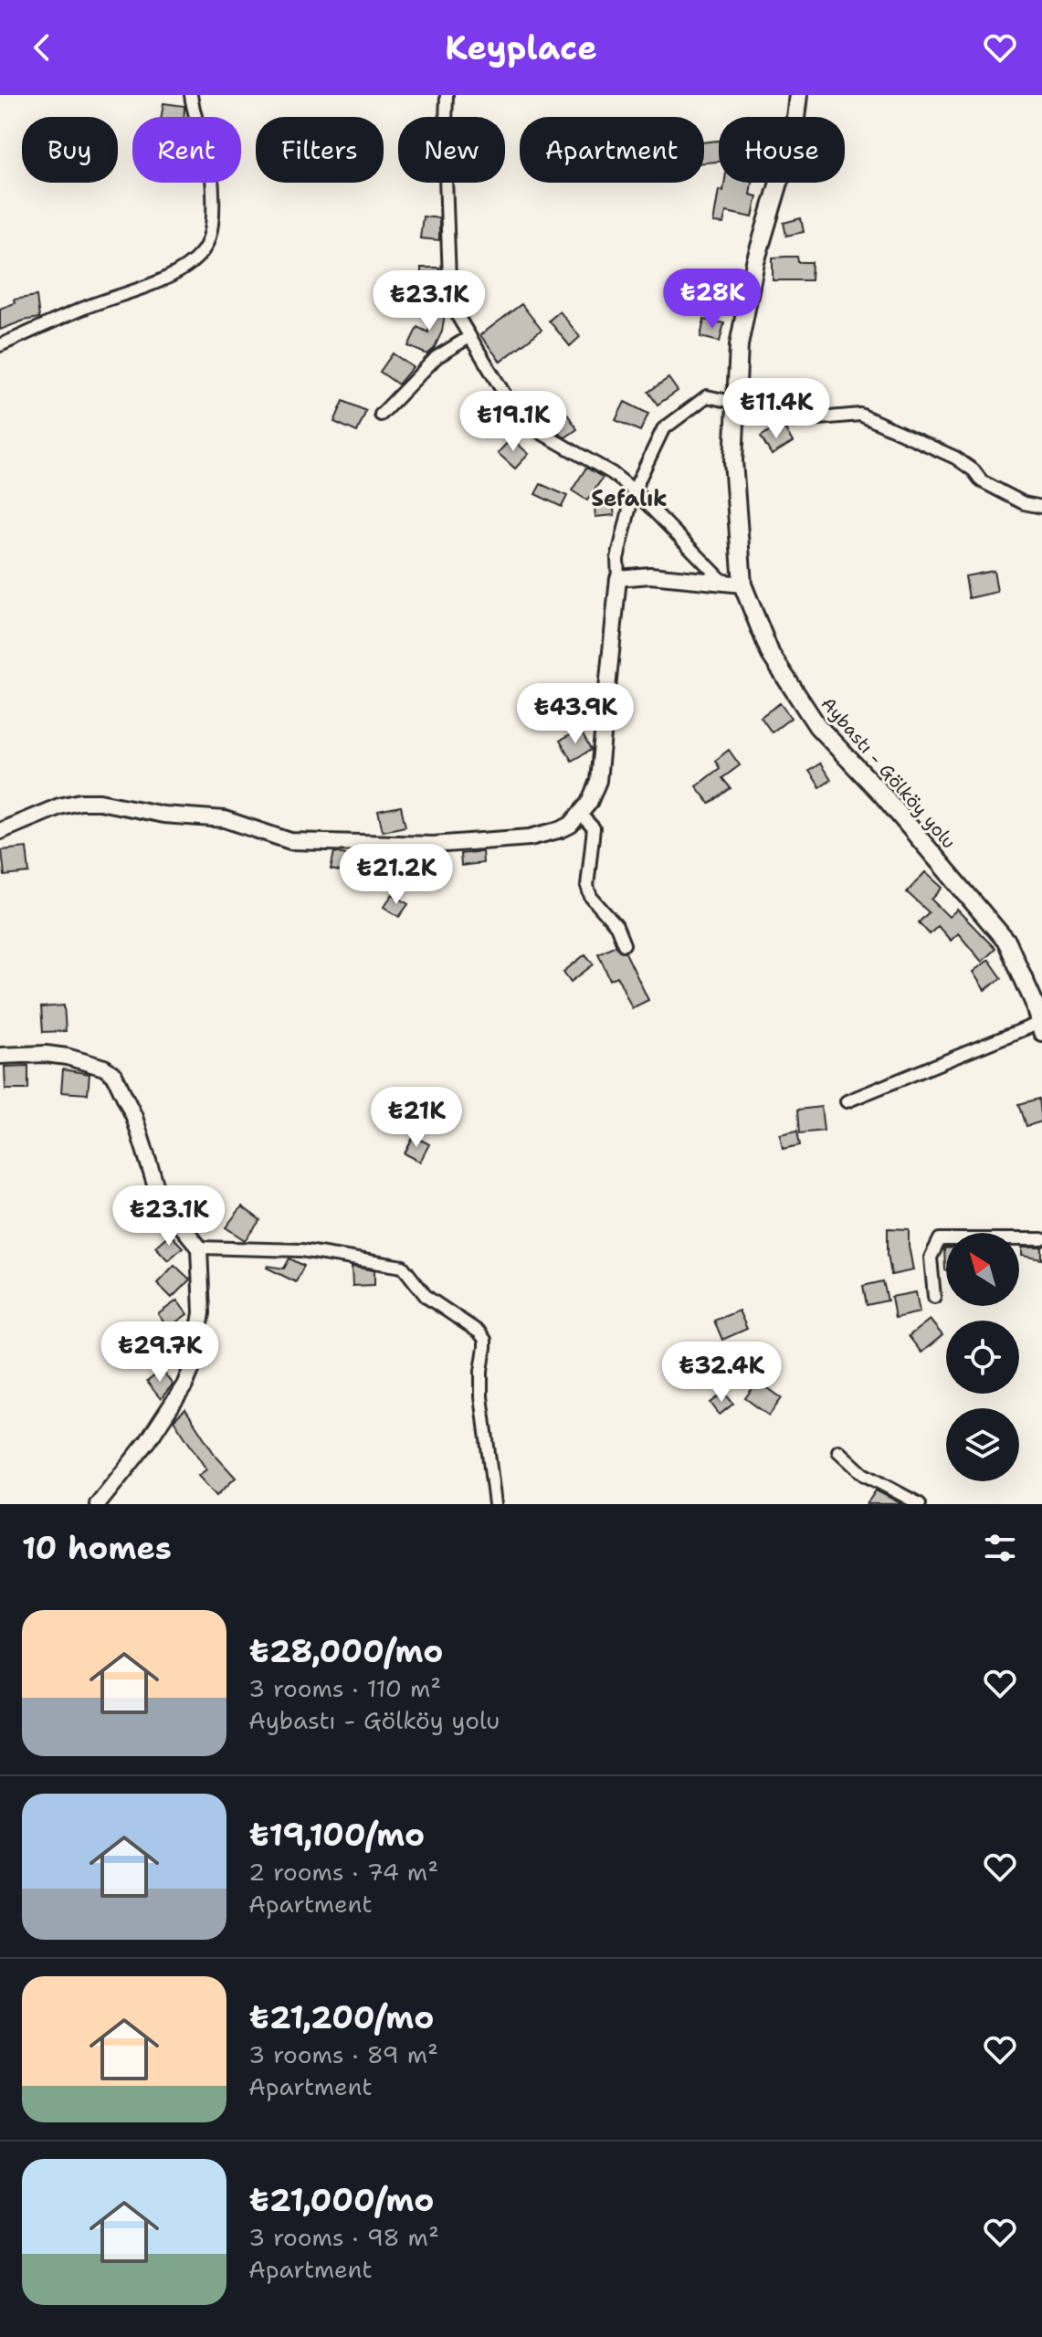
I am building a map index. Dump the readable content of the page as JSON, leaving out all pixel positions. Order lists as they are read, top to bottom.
{
  "streets": {
    "main road": ["Aybastı - Gölköy yolu"]
  },
  "districts": ["Sefalık"],
  "north": "top left",
  "page": {
    "header": "Keyplace",
    "chip": [
      "Buy",
      "Rent",
      "Filters",
      "New",
      "Apartment",
      "House"
    ],
    "price": [
      "₺28K",
      "₺23.1K",
      "₺11.4K",
      "₺19.1K",
      "₺43.9K",
      "₺21.2K",
      "₺21K",
      "₺23.1K",
      "₺29.7K",
      "₺32.4K"
    ],
    "heading": "10 homes",
    "list": [
      {
        "name": "₺28,000/mo",
        "note": "3 rooms · 110 m² · Aybastı - Gölköy yolu"
      },
      {
        "name": "₺19,100/mo",
        "note": "2 rooms · 74 m² · Apartment"
      },
      {
        "name": "₺21,200/mo",
        "note": "3 rooms · 89 m² · Apartment"
      },
      {
        "name": "₺21,000/mo",
        "note": "3 rooms · 98 m² · Apartment"
      }
    ]
  }
}
